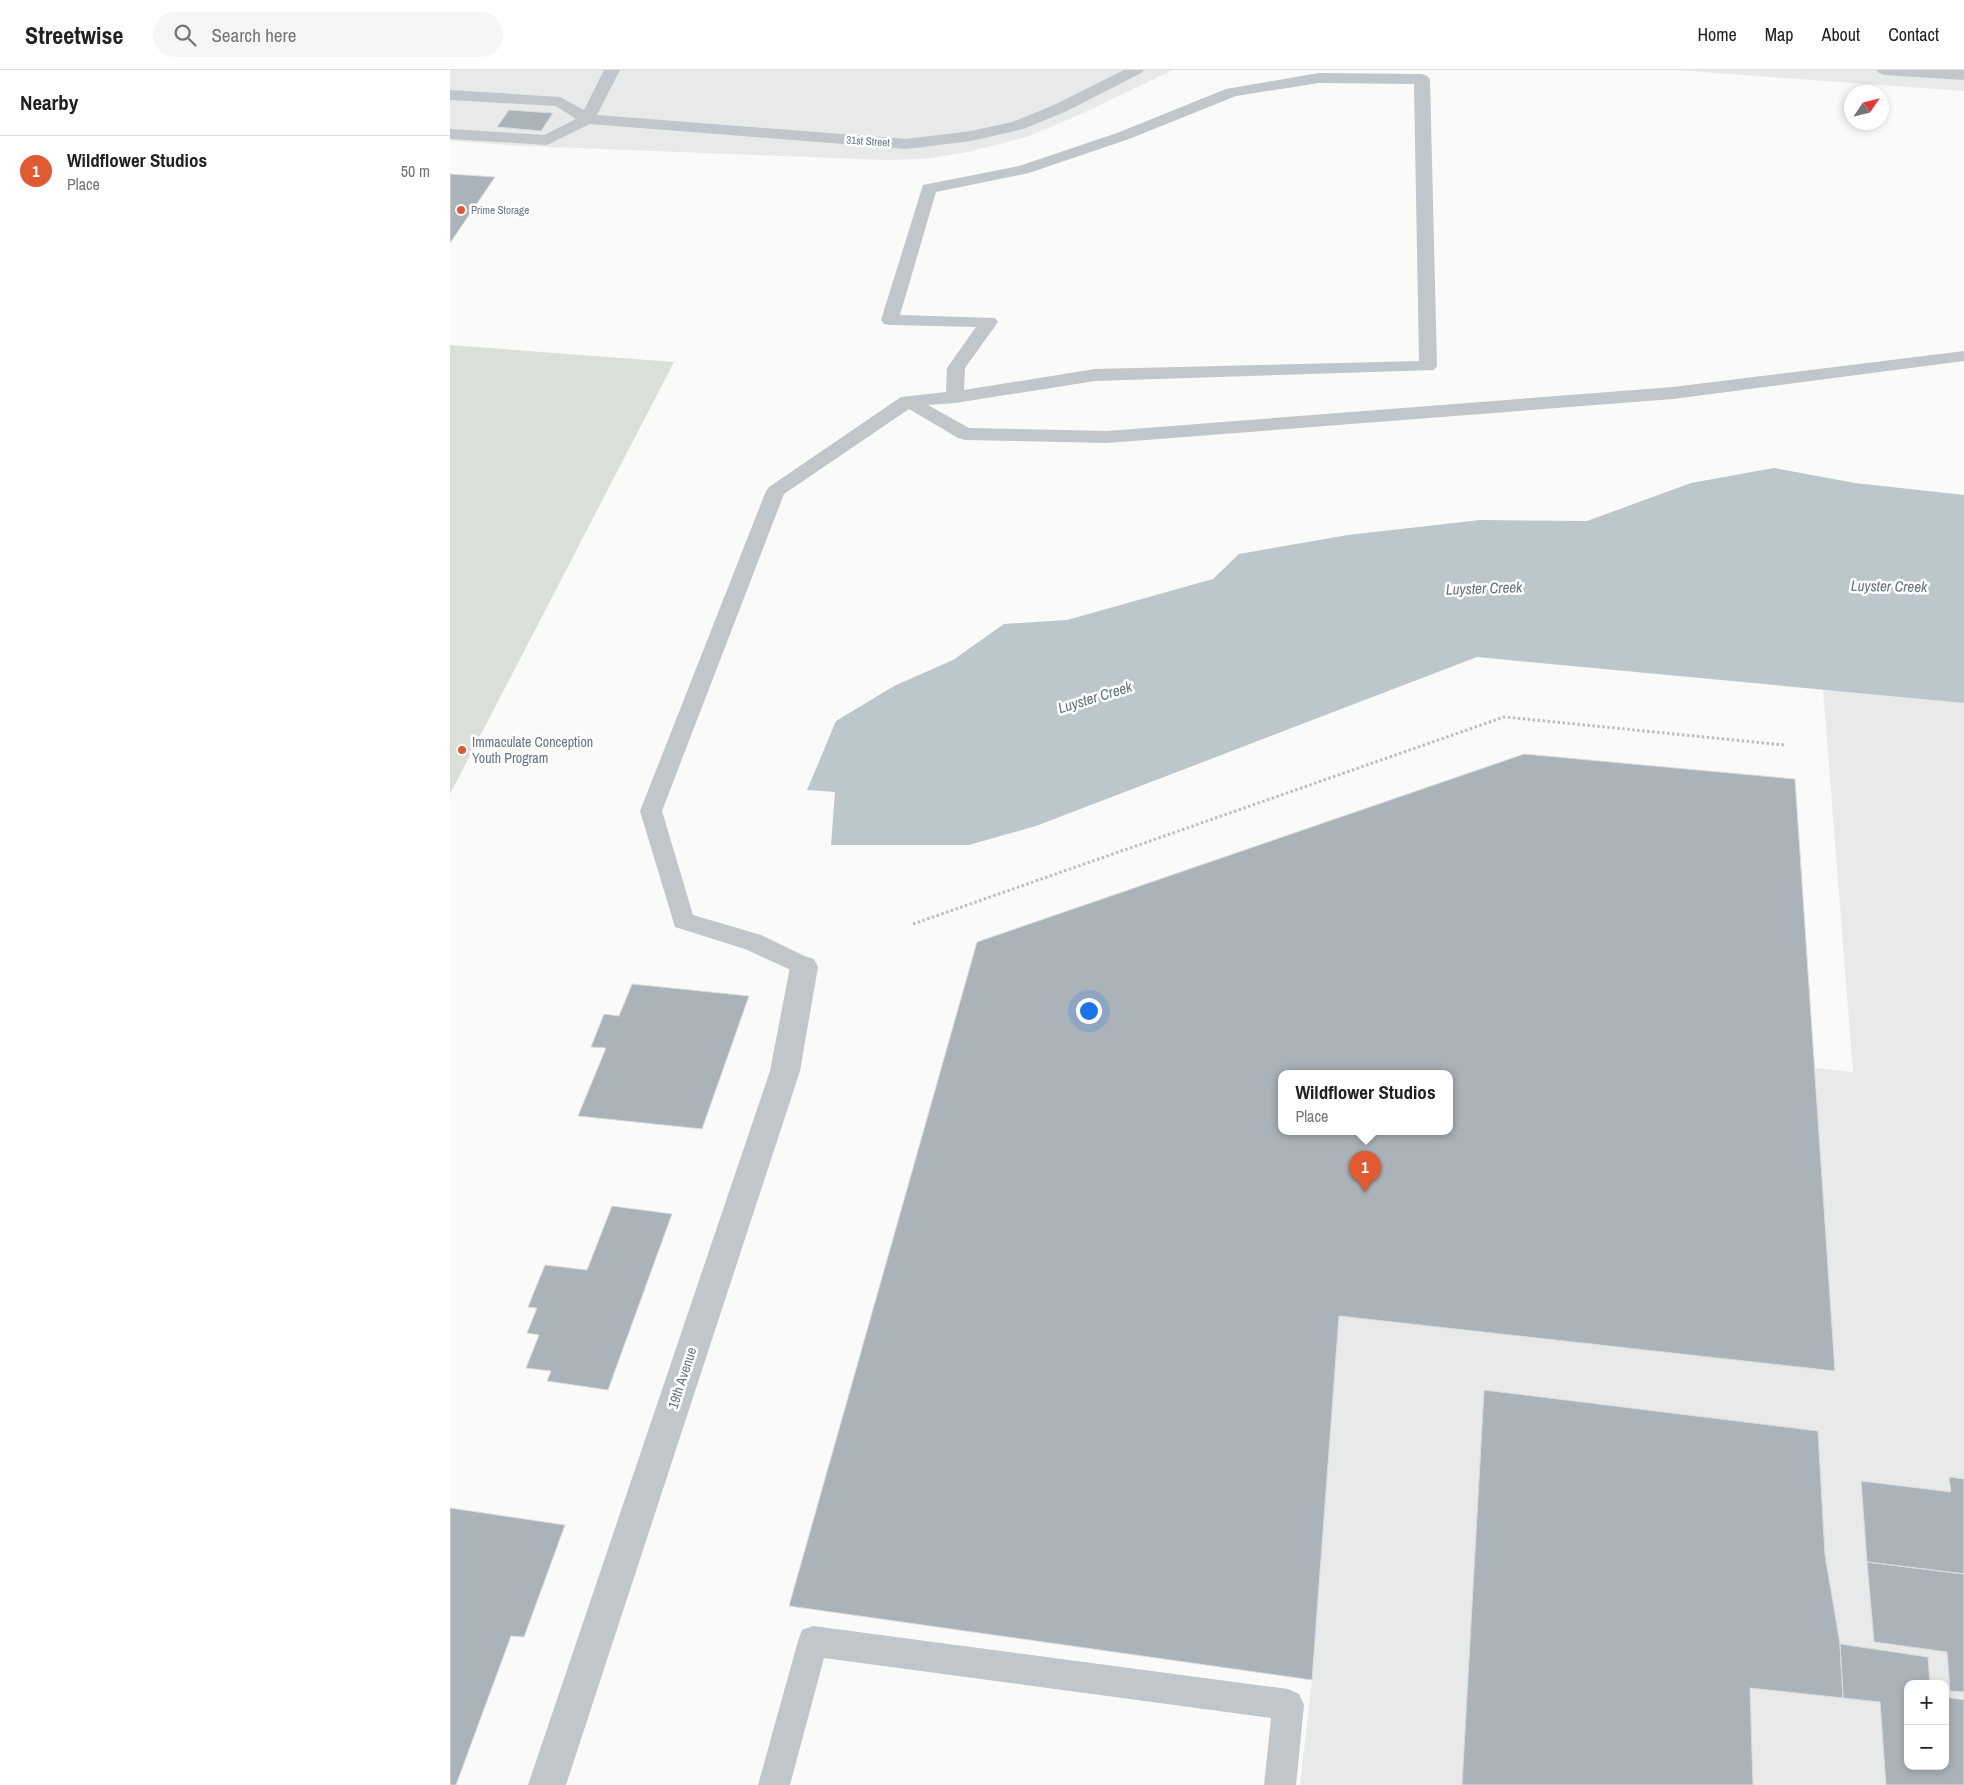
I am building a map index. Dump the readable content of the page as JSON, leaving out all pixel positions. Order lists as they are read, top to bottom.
{
  "streets": {
    "street": ["19th Avenue"],
    "lane": ["31st Street"]
  },
  "water": ["Luyster Creek"],
  "places": ["Prime Storage", "Immaculate Conception Youth Program"],
  "north": "top right",
  "page": {
    "header": "Streetwise",
    "search": "Search here",
    "nav": [
      "Home",
      "Map",
      "About",
      "Contact"
    ],
    "heading": "Nearby",
    "list": [
      {
        "mark": "1",
        "name": "Wildflower Studios",
        "note": "Place",
        "value": "50 m"
      }
    ],
    "popup": ["Wildflower Studios", "Place"],
    "pins": "1",
    "map_buttons": ["+", "−"]
  }
}
